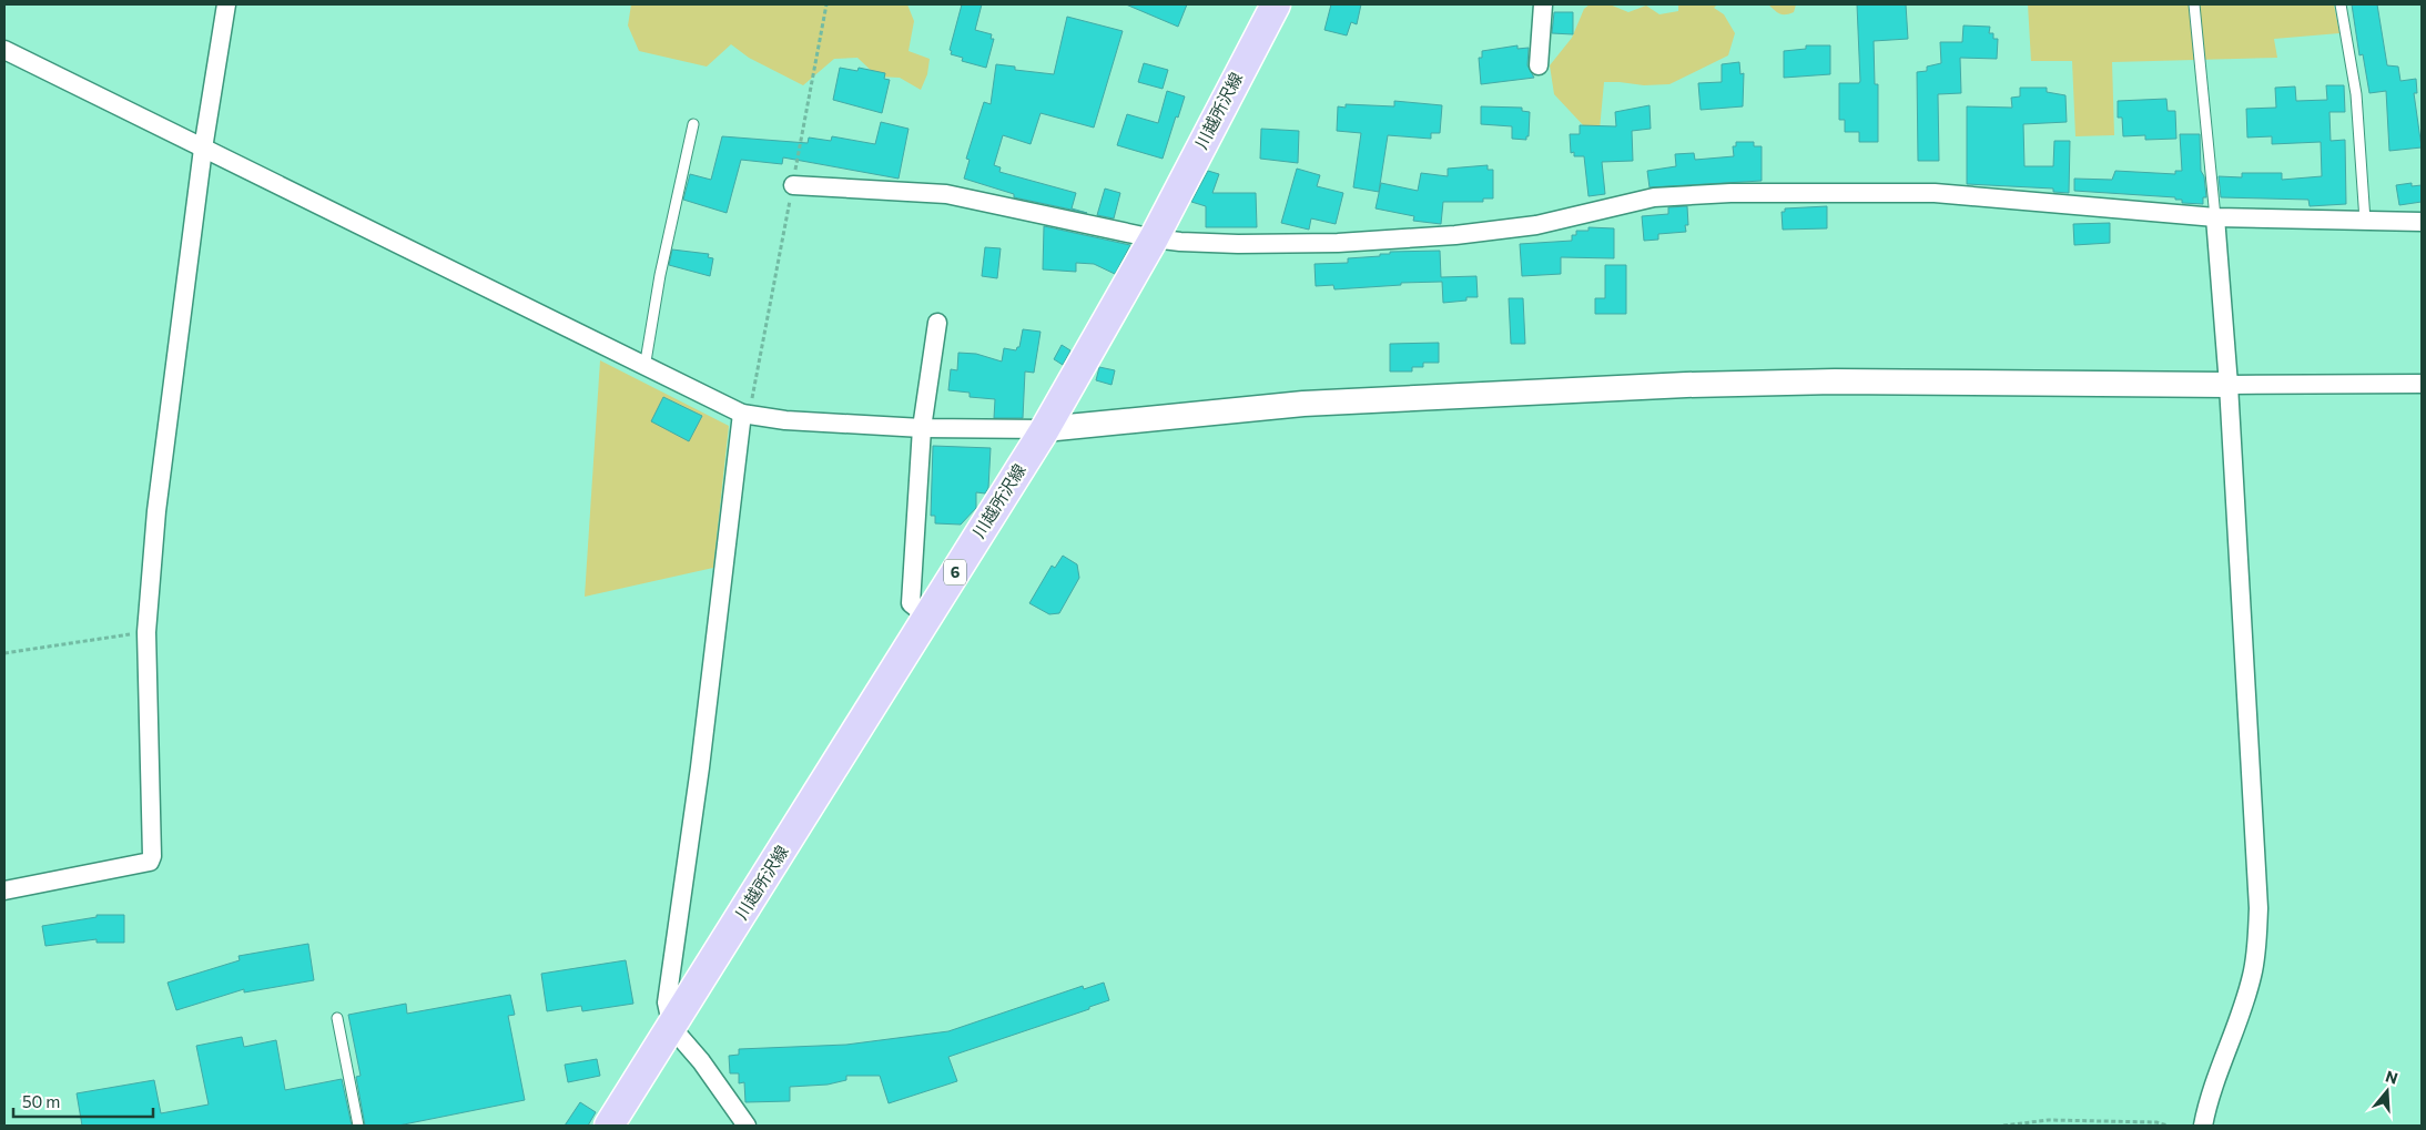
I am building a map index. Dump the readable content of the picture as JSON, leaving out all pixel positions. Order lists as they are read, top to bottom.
{
  "streets": {
    "main road": ["川越所沢線", "6"]
  },
  "scale_bar": "50 m",
  "north": "top"
}
